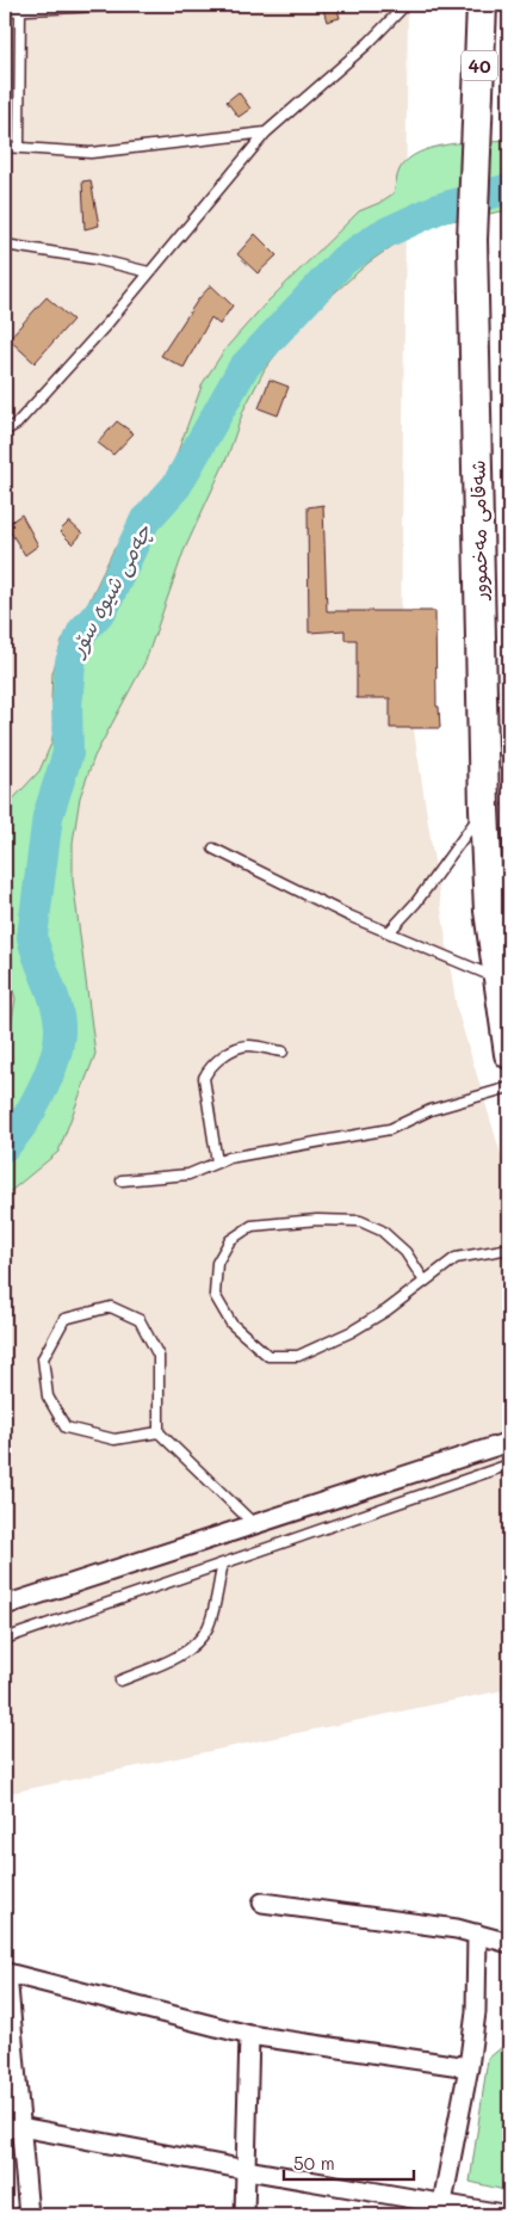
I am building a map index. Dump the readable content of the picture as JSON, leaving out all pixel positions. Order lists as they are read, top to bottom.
{
  "streets": {
    "highway": ["40", "شەقامی مەخموور"]
  },
  "water": ["چەمی شیوە سۆر"],
  "scale_bar": "50 m"
}
